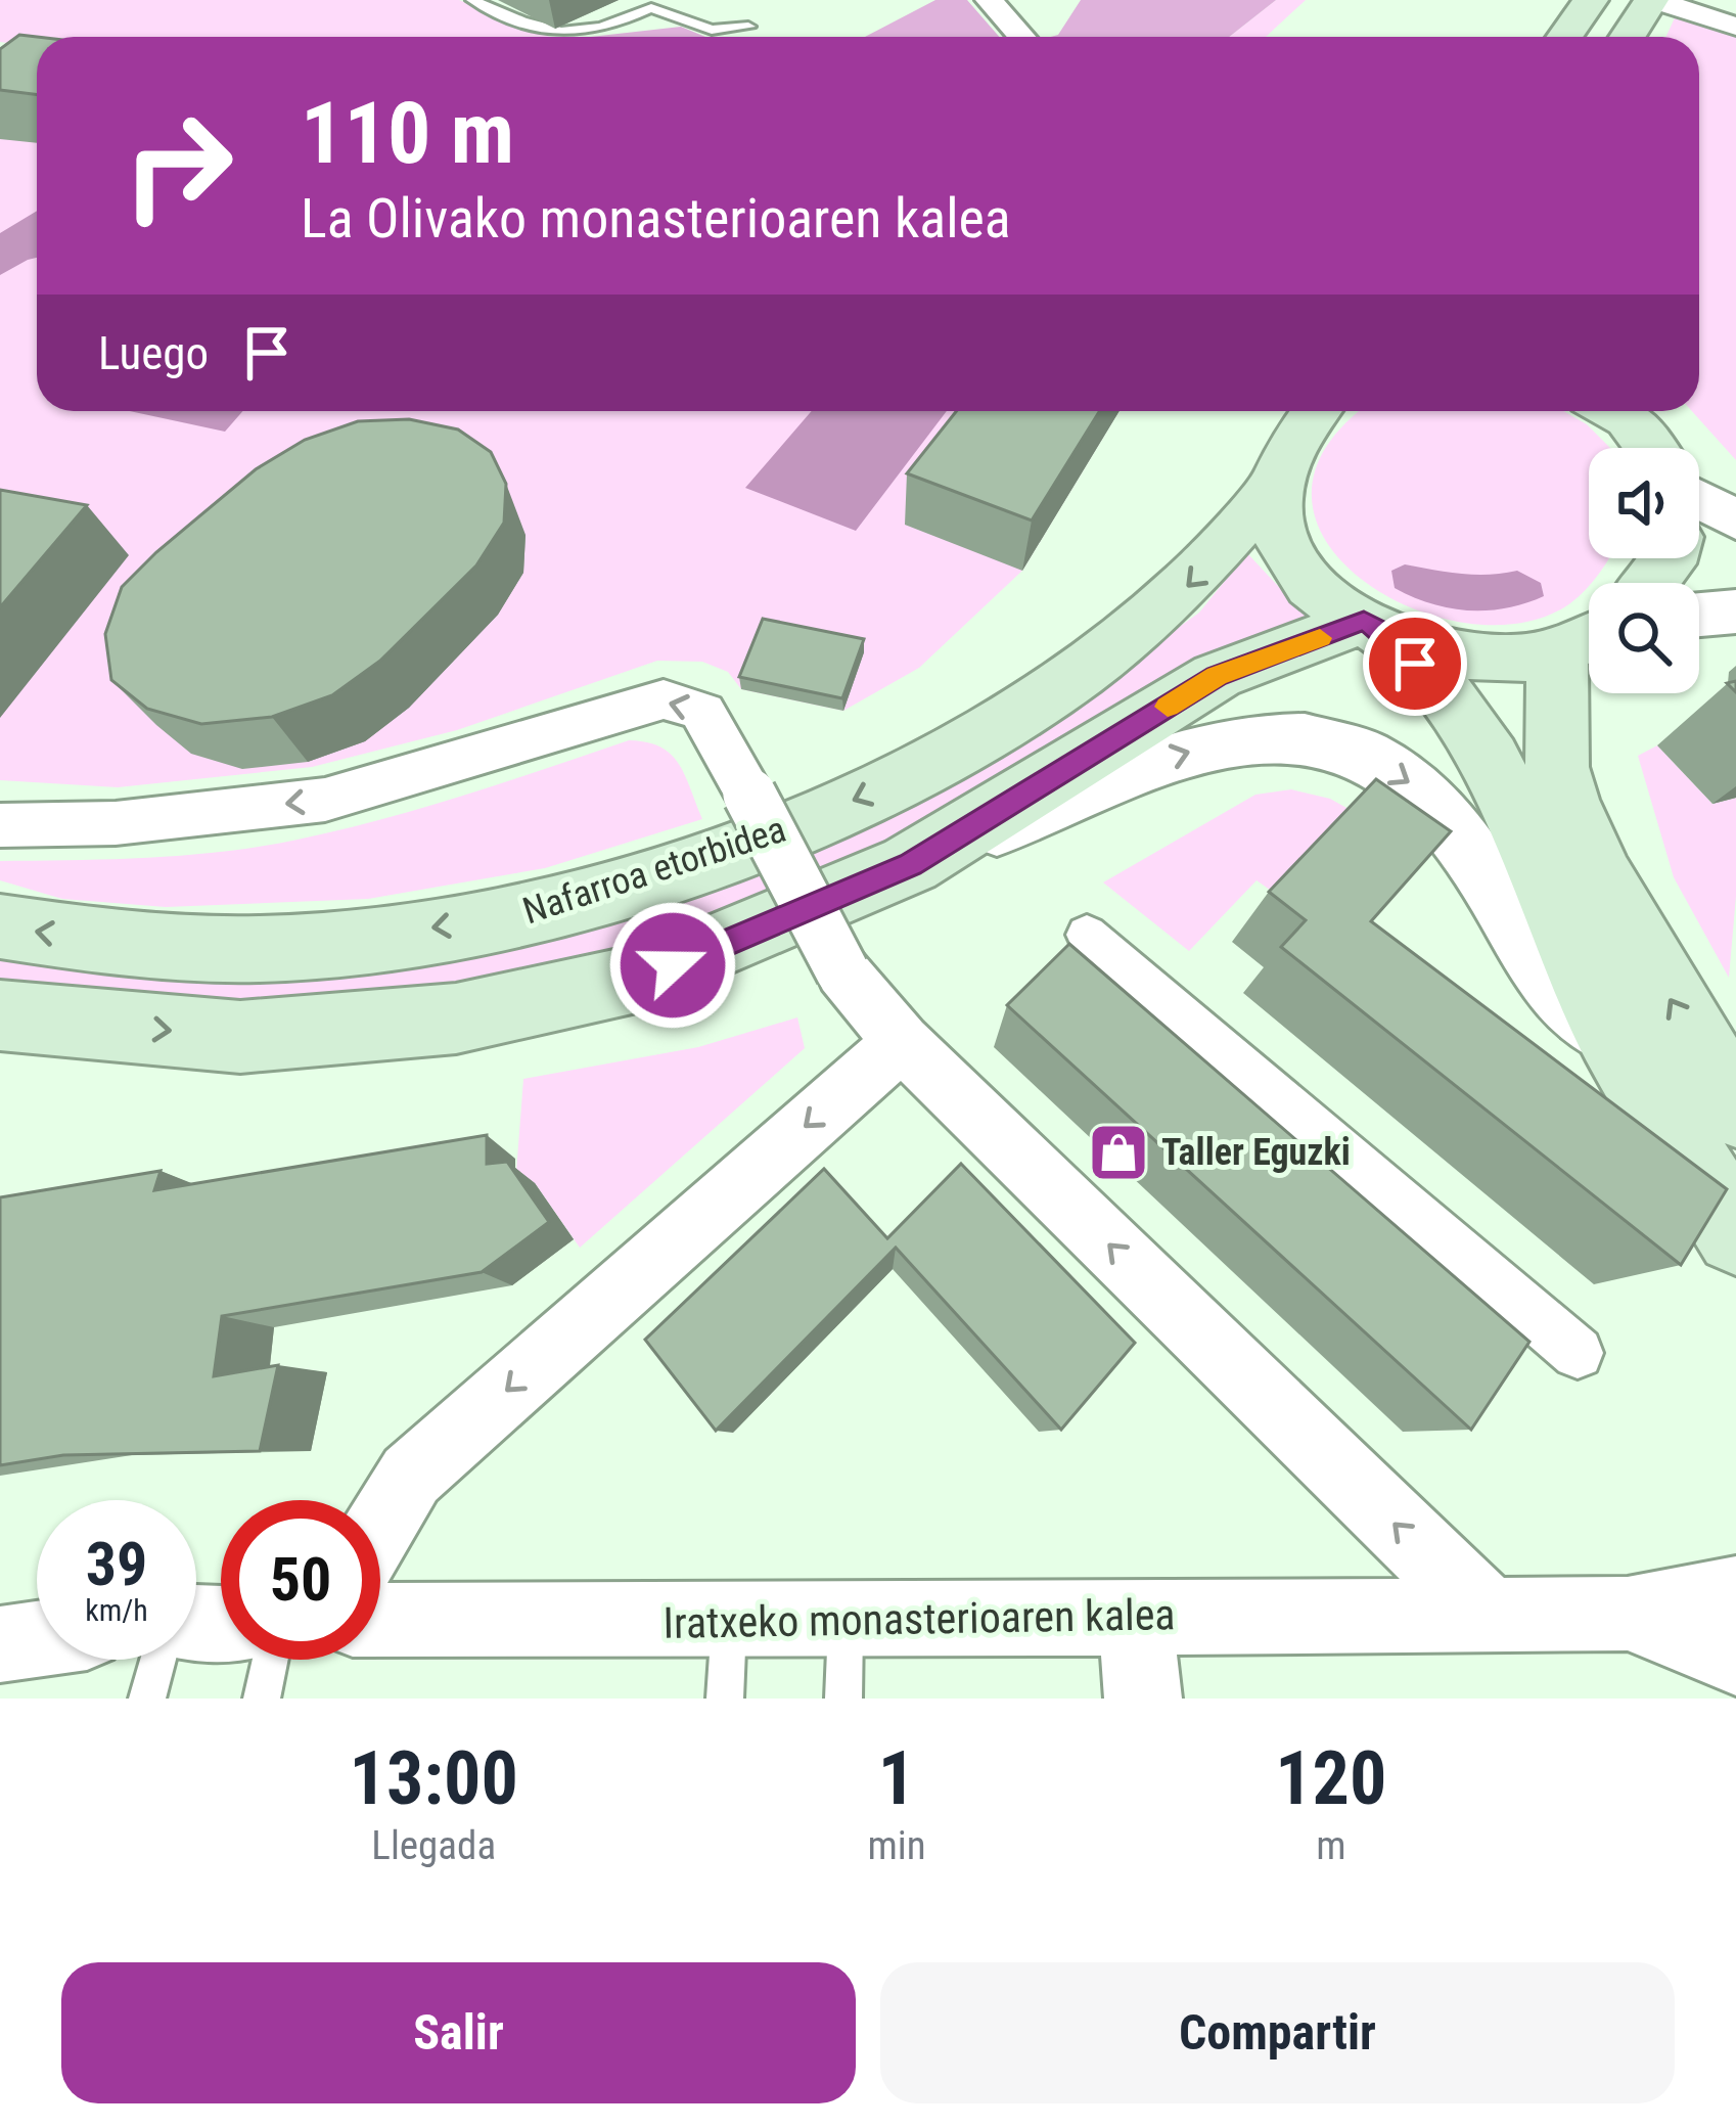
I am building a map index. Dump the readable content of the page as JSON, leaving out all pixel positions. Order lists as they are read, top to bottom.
{
  "streets": {
    "main road": ["Nafarroa etorbidea"],
    "street": ["Iratxeko monasterioaren kalea"]
  },
  "places": {
    "shop": ["Taller Eguzki"]
  },
  "page": {
    "turn": ["110 m", "La Olivako monasterioaren kalea"],
    "then": "Luego",
    "speed": "39 km/h",
    "limit": "50",
    "eta": [
      "13:00",
      "Llegada",
      "1",
      "min",
      "120",
      "m"
    ],
    "buttons": ["Salir", "Compartir"]
  }
}
